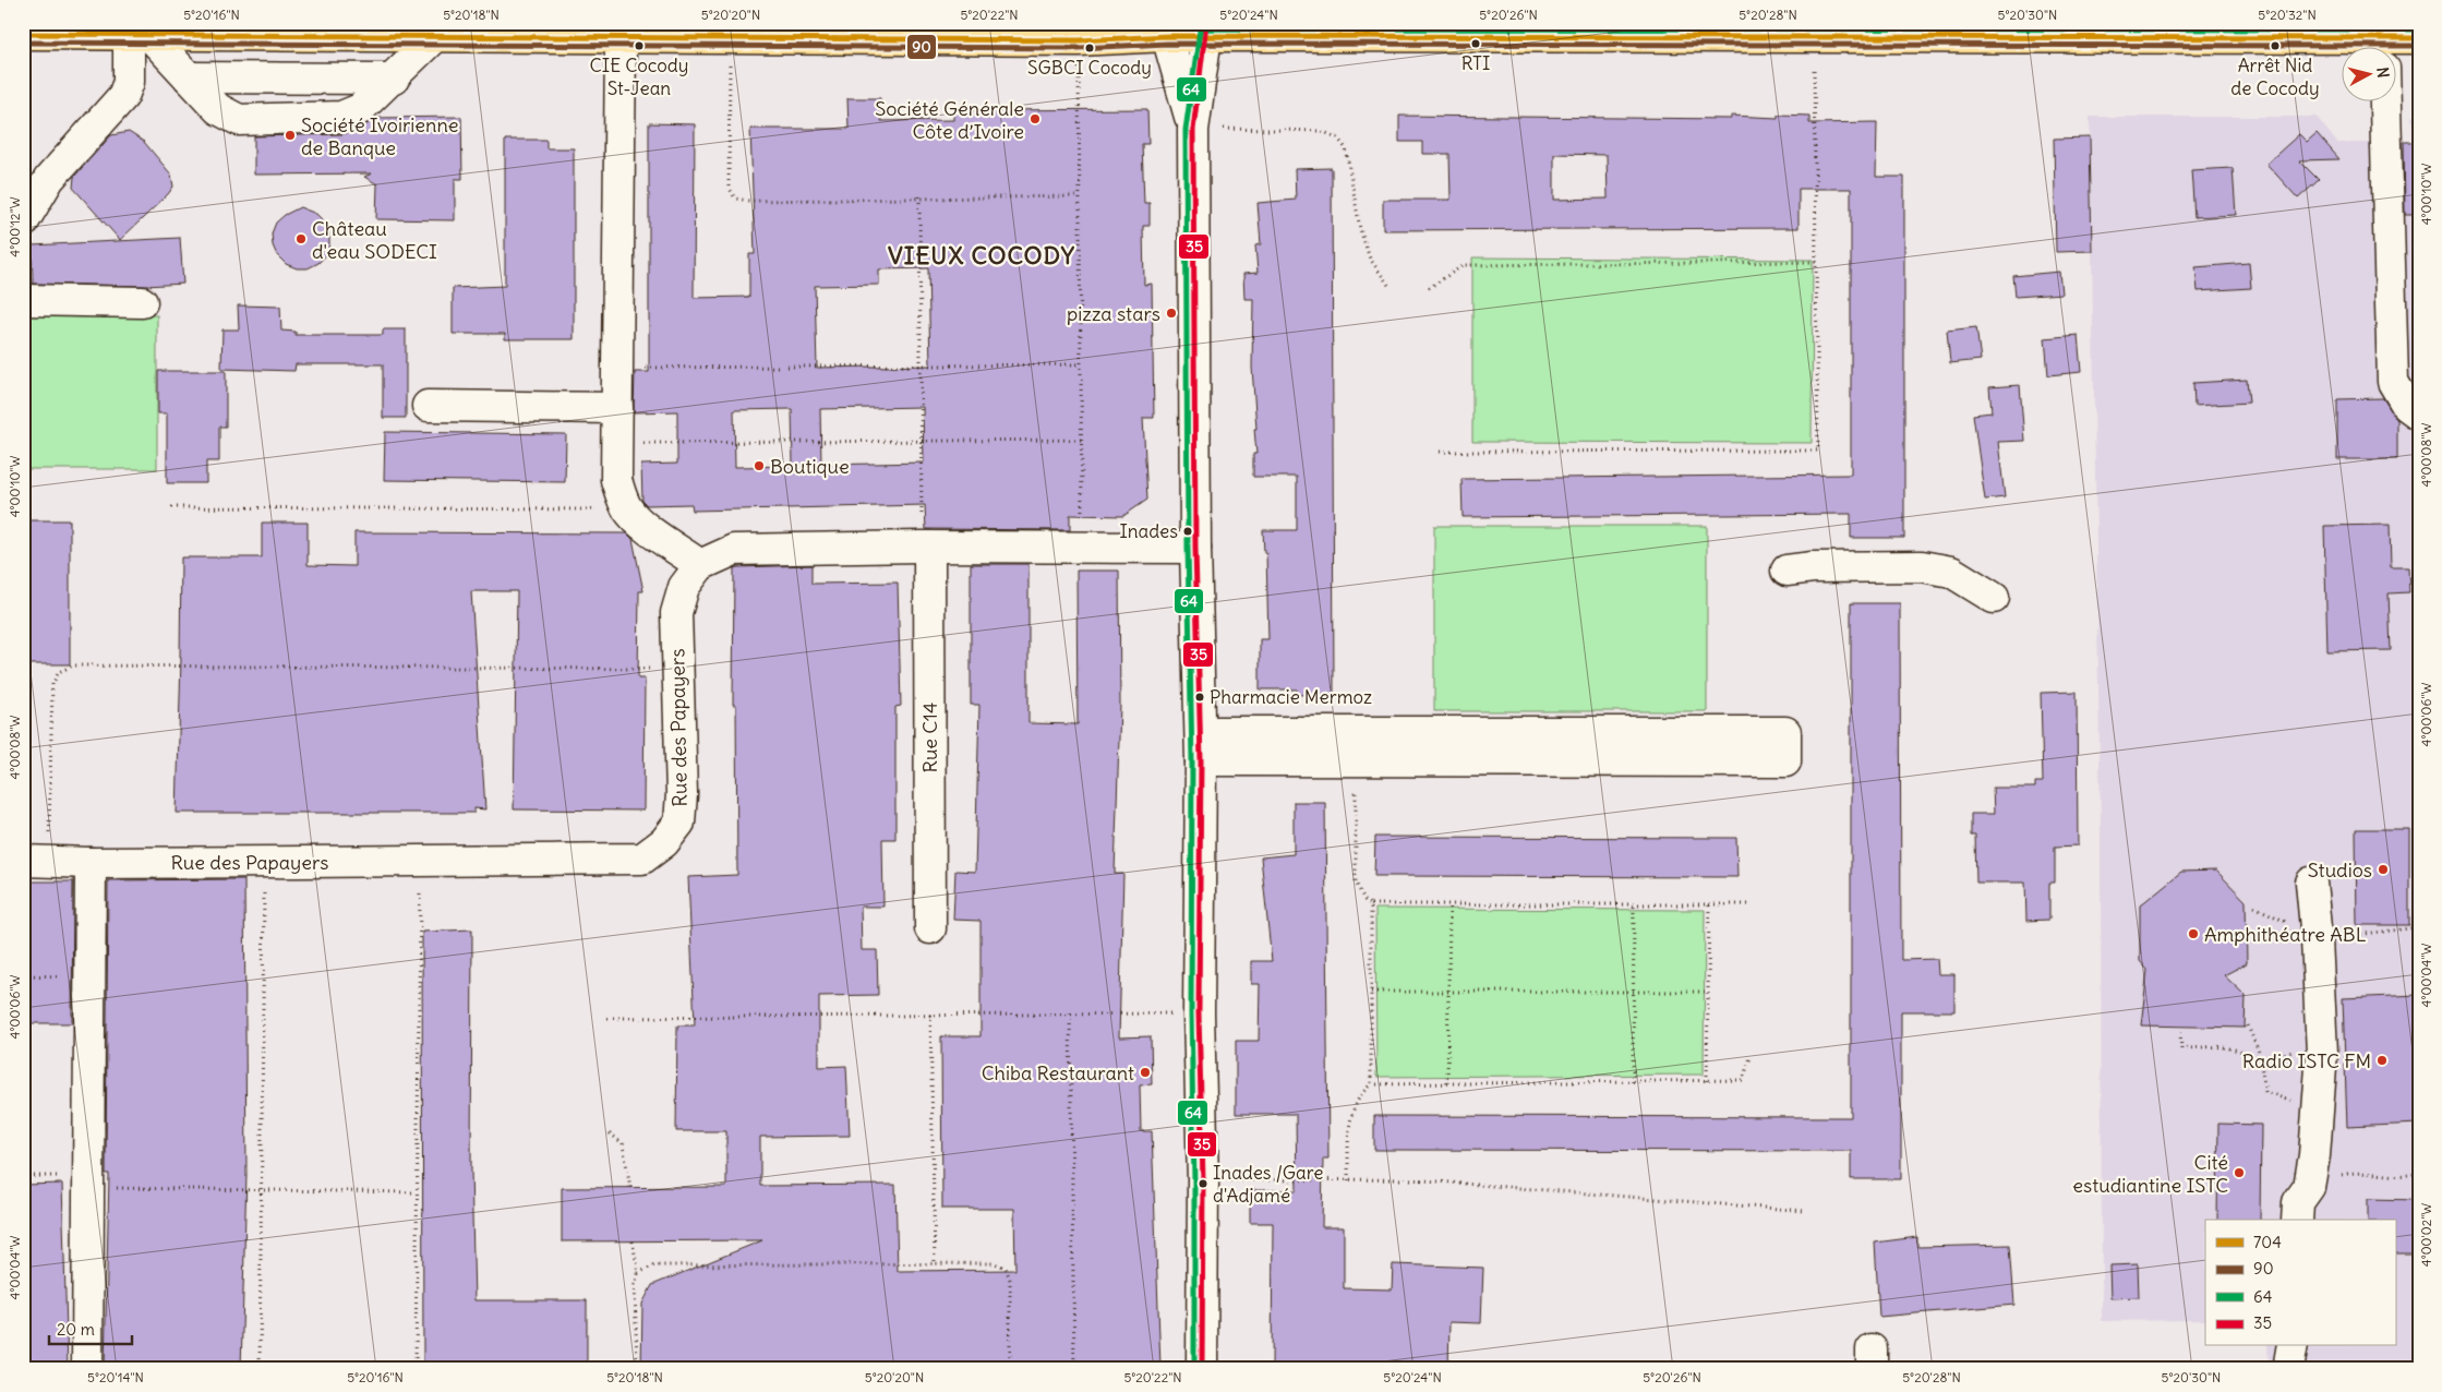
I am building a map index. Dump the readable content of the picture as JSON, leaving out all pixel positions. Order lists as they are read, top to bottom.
{
  "streets": {
    "street": ["Rue des Papayers", "Rue C14"]
  },
  "crossings": [
    ["Rue des Papayers", "Rue C14"]
  ],
  "districts": ["VIEUX COCODY"],
  "places": [
    "RTI",
    "CIE Cocody St-Jean",
    "Arrêt Nid de Cocody",
    "SGBCI Cocody",
    "Société Générale Côte d’Ivoire",
    "Société Ivoirienne de Banque",
    "Château d'eau SODECI",
    "pizza stars",
    "Boutique",
    "Inades",
    "Pharmacie Mermoz",
    "Studios",
    "Amphithéatre ABL",
    "Radio ISTC FM",
    "Chiba Restaurant",
    "Cité estudiantine ISTC",
    "Inades /Gare d'Adjamé"
  ],
  "lines": [
    "transit line 35",
    "transit line 64",
    "transit line 704",
    "transit line 90"
  ],
  "legend": [
    "704",
    "90",
    "64",
    "35"
  ],
  "scale_bar": "20 m",
  "north": "right",
  "coordinates": [
    "5°20'16\"N",
    "5°20'18\"N",
    "5°20'20\"N",
    "5°20'22\"N",
    "5°20'24\"N",
    "5°20'26\"N",
    "5°20'28\"N",
    "5°20'30\"N",
    "5°20'32\"N",
    "4°00'10\"W",
    "4°00'12\"W",
    "4°00'08\"W",
    "4°00'06\"W",
    "4°00'04\"W",
    "4°00'02\"W",
    "5°20'14\"N"
  ]
}
